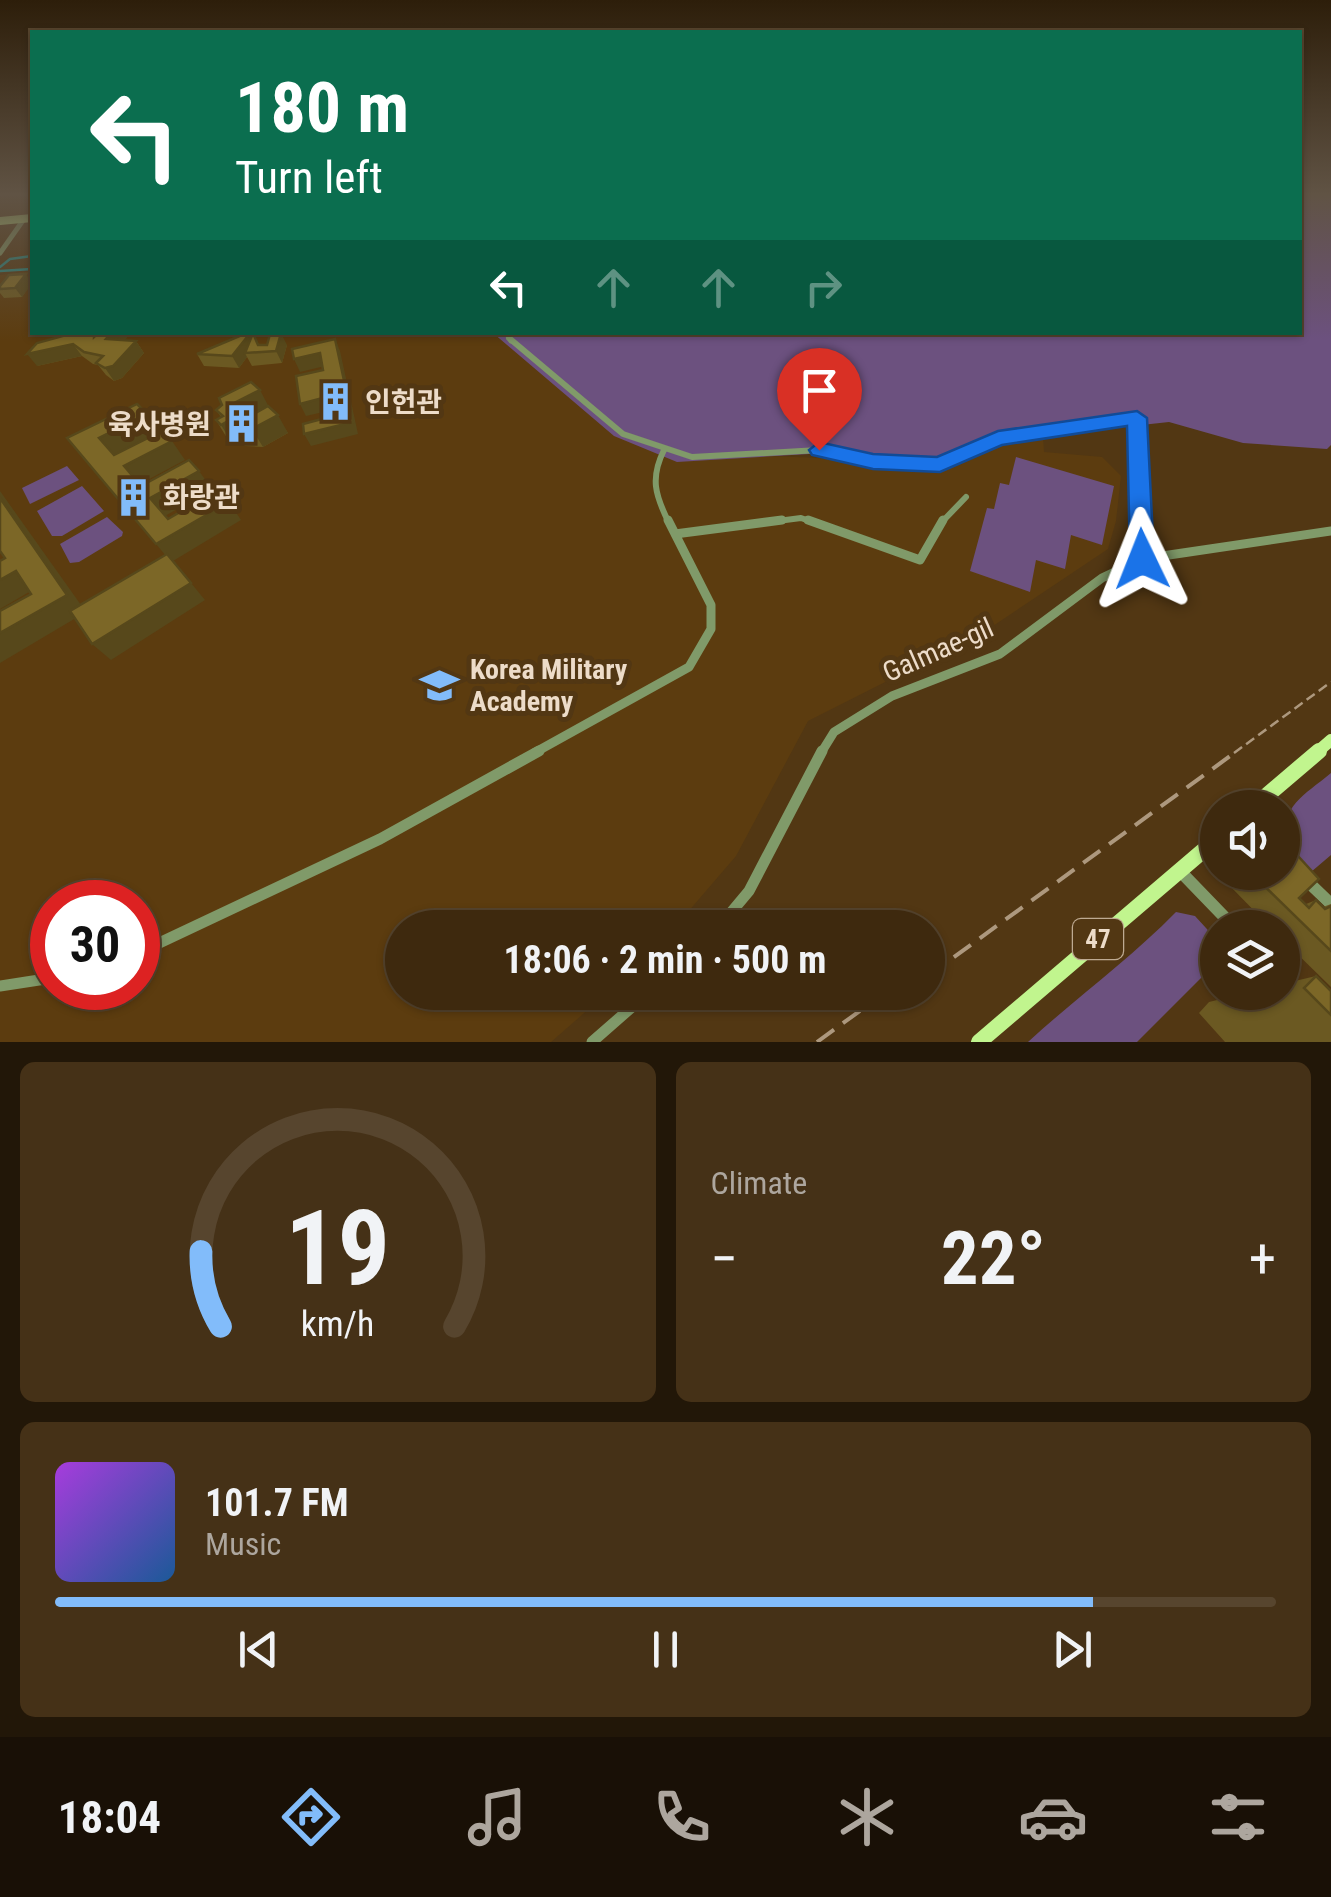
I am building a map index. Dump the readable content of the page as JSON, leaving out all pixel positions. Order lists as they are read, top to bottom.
{
  "streets": {
    "main road": ["47"],
    "street": ["Galmae-gil"]
  },
  "places": {
    "building": ["인헌관", "육사병원", "화랑관"],
    "school or university": ["Korea Military Academy"]
  },
  "page": {
    "turn": ["180 m", "Turn left"],
    "limit": "30",
    "trip": "18:06 · 2 min · 500 m",
    "tile": "Climate",
    "heat": ["−", "22°", "+"],
    "song": ["101.7 FM", "Music"],
    "tabs": "18:04",
    "gauge": ["19", "km/h"]
  }
}
